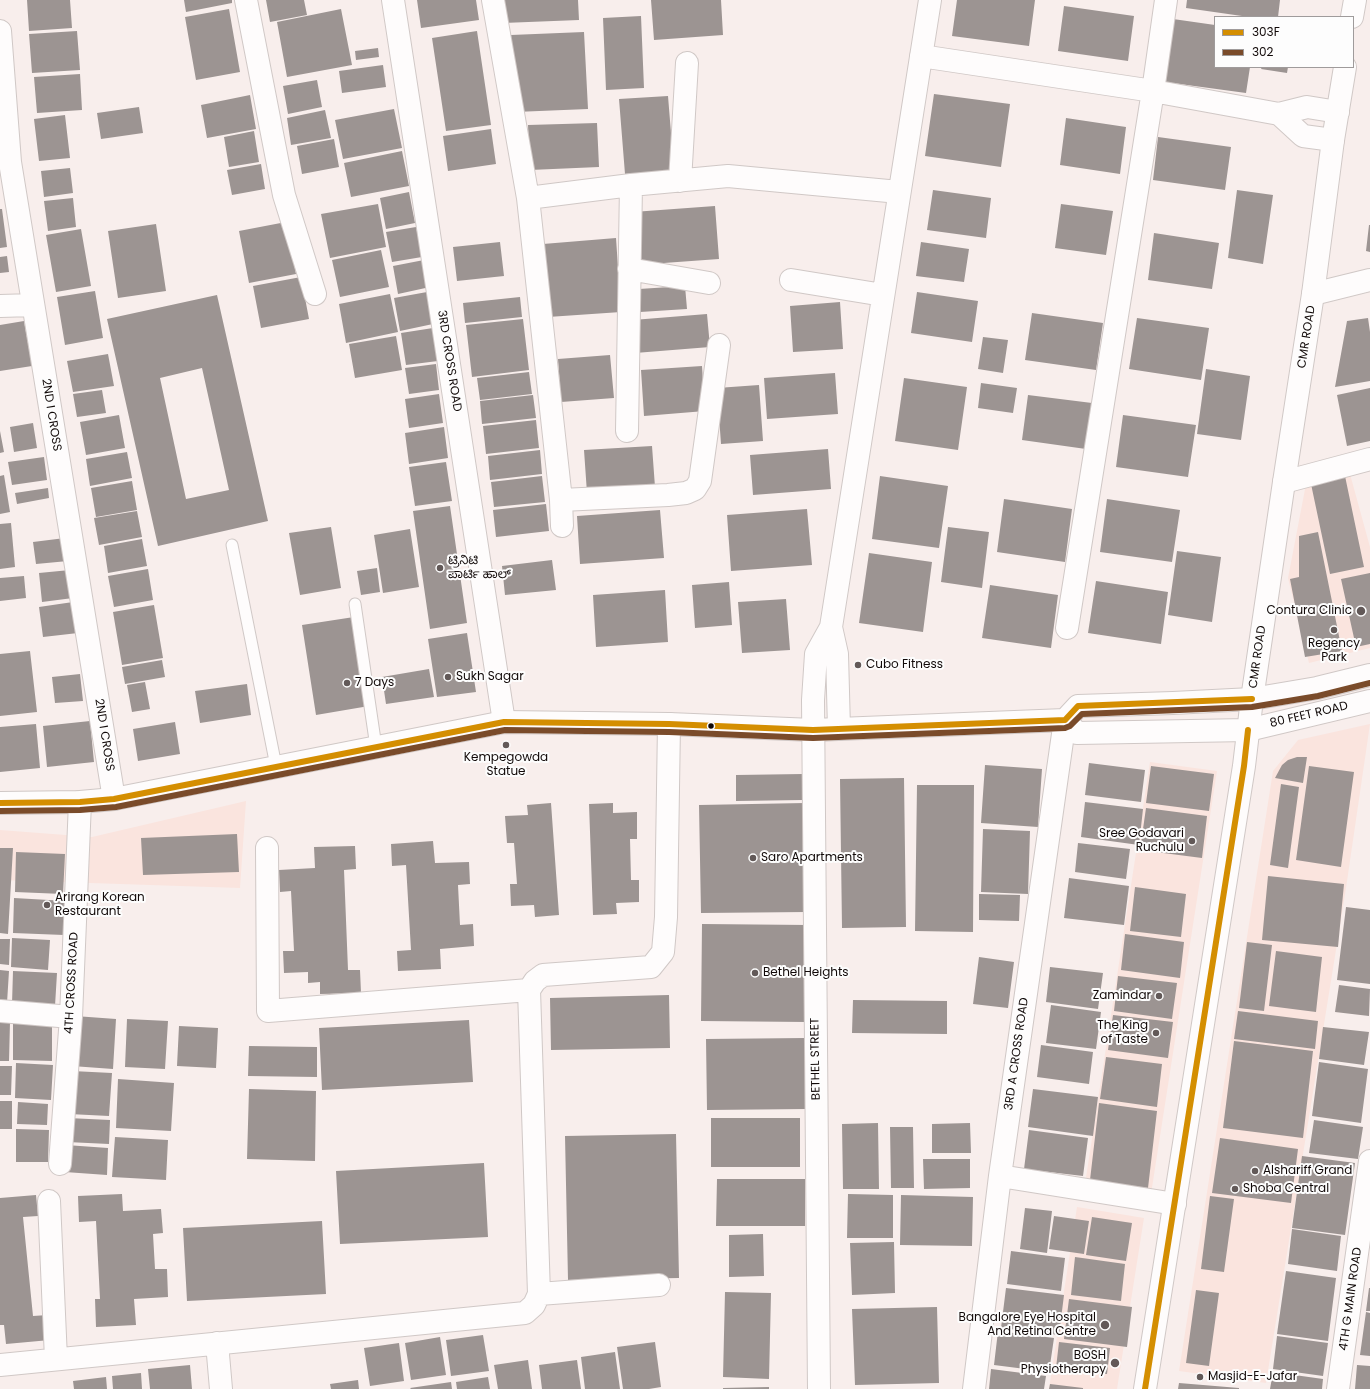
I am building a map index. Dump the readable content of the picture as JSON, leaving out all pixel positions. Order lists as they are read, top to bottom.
{
  "streets": {
    "street": [
      "CMR ROAD",
      "3RD CROSS ROAD",
      "2ND I CROSS",
      "80 FEET ROAD",
      "4TH CROSS ROAD",
      "3RD A CROSS ROAD",
      "BETHEL STREET",
      "4TH G MAIN ROAD"
    ]
  },
  "crossings": [
    ["CMR ROAD", "80 FEET ROAD"],
    ["80 FEET ROAD", "3RD A CROSS ROAD"]
  ],
  "places": [
    "ಟ್ರಿನಿಟಿ ಪಾರ್ಟಿ ಹಾಲ್",
    "Contura Clinic",
    "Regency Park",
    "Cubo Fitness",
    "Sukh Sagar",
    "7 Days",
    "Kempegowda Statue",
    "Sree Godavari Ruchulu",
    "Saro Apartments",
    "Arirang Korean Restaurant",
    "Bethel Heights",
    "Zamindar",
    "The King of Taste",
    "Alshariff Grand",
    "Shoba Central",
    "Bangalore Eye Hospital And Retina Centre",
    "BOSH Physiotherapy",
    "Masjid-E-Jafar"
  ],
  "lines": ["transit line 302", "transit line 303F"],
  "legend": ["303F", "302"]
}
